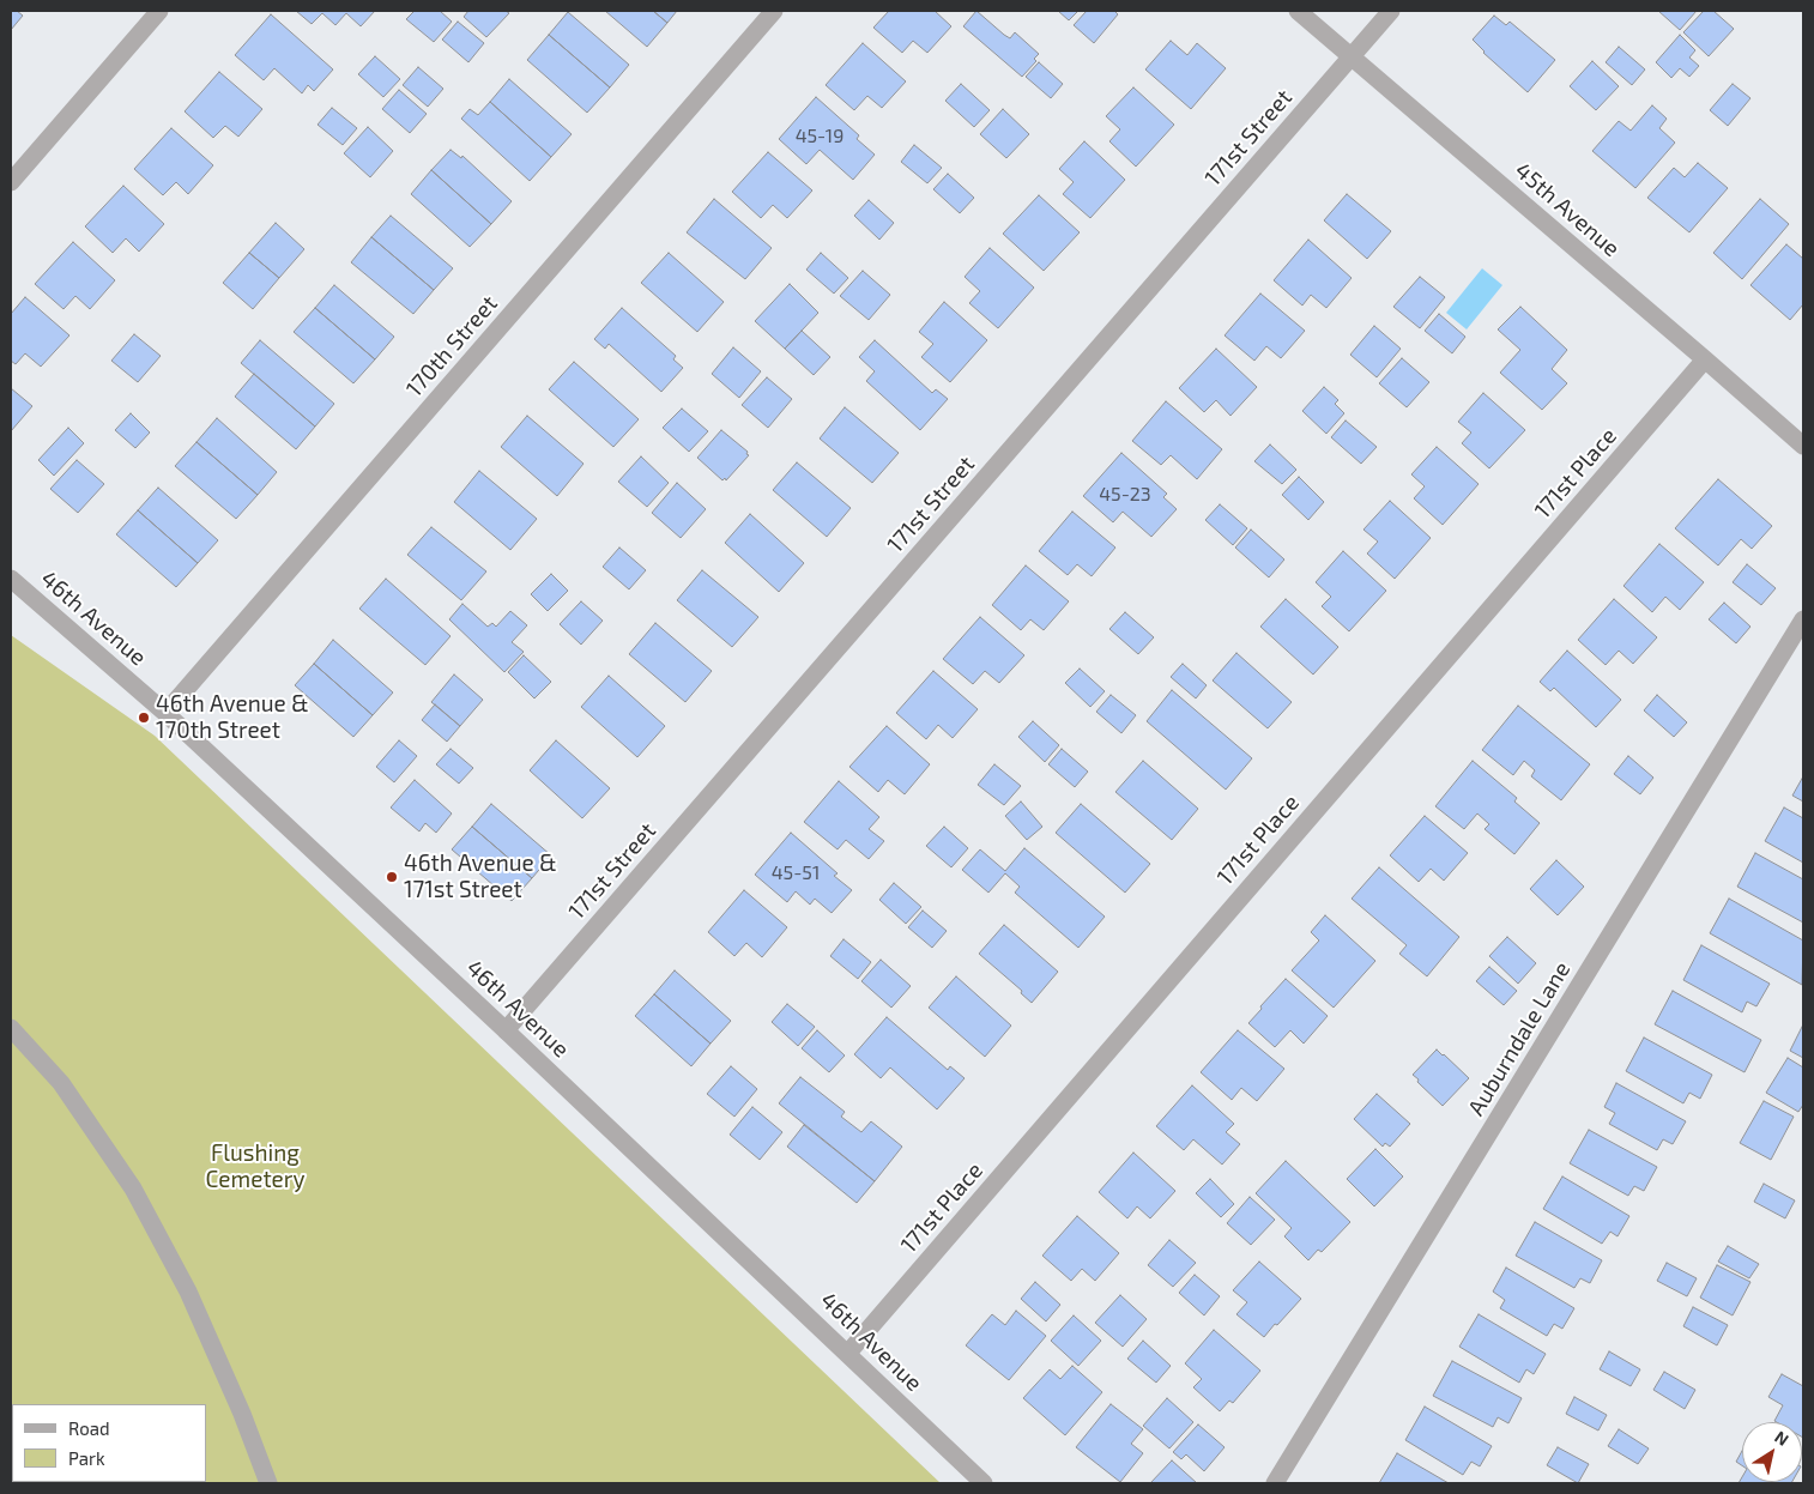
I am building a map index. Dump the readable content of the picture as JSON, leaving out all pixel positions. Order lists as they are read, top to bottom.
{
  "streets": {
    "street": [
      "171st Street",
      "45th Avenue",
      "170th Street",
      "171st Place",
      "46th Avenue",
      "Auburndale Lane"
    ]
  },
  "crossings": [
    ["171st Street", "45th Avenue"],
    ["171st Street", "46th Avenue"],
    ["45th Avenue", "171st Place"],
    ["170th Street", "46th Avenue"],
    ["171st Place", "46th Avenue"]
  ],
  "parks": ["Flushing Cemetery"],
  "places": ["46th Avenue & 170th Street", "46th Avenue & 171st Street"],
  "house_numbers": ["45-19", "45-23", "45-51"],
  "legend": ["Road", "Park"],
  "north": "top right"
}
